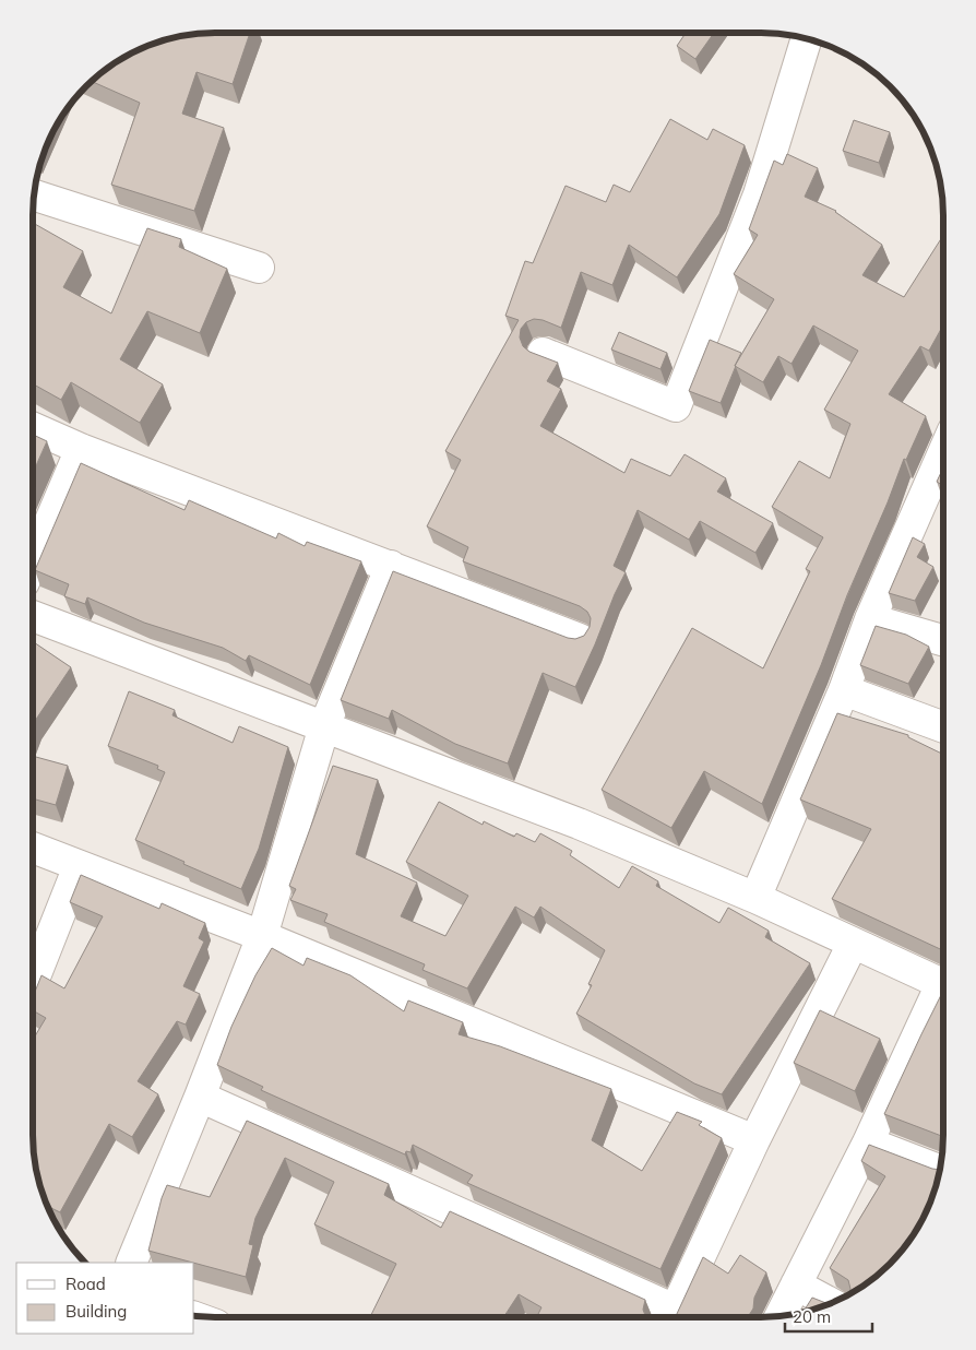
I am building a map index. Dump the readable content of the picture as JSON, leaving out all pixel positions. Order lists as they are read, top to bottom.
{
  "legend": ["Road", "Building"],
  "scale_bar": "20 m"
}
